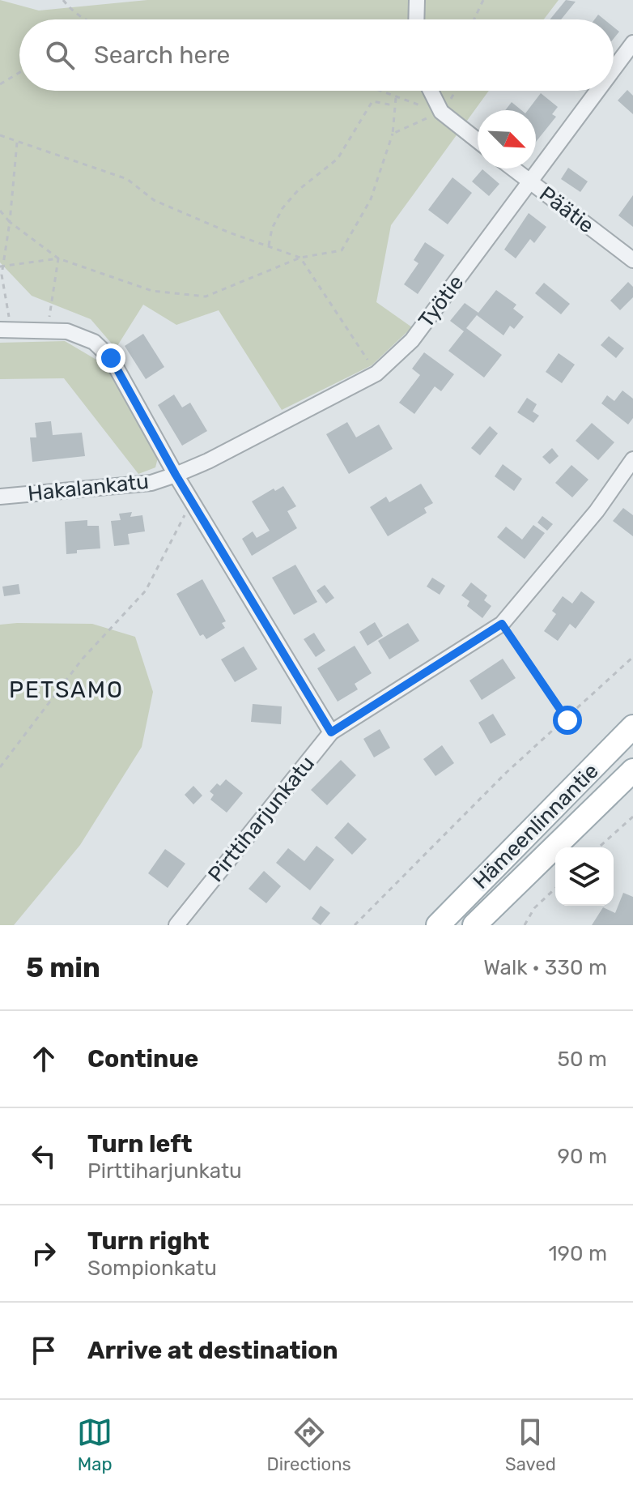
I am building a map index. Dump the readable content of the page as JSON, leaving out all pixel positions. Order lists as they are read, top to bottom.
{
  "streets": {
    "main road": ["Hämeenlinnantie"],
    "street": [
      "Päätie",
      "Työtie",
      "Hakalankatu",
      "Pirttiharjunkatu"
    ]
  },
  "crossings": [
    ["Päätie", "Työtie"],
    ["Työtie", "Hakalankatu"]
  ],
  "districts": ["PETSAMO"],
  "north": "bottom right",
  "page": {
    "search": "Search here",
    "heading": ["5 min", "Walk · 330 m"],
    "list": [
      ["Continue", "50 m"],
      ["Turn left", "Pirttiharjunkatu", "90 m"],
      ["Turn right", "Sompionkatu", "190 m"],
      "Arrive at destination"
    ],
    "nav": ["Map", "Directions", "Saved"]
  }
}
